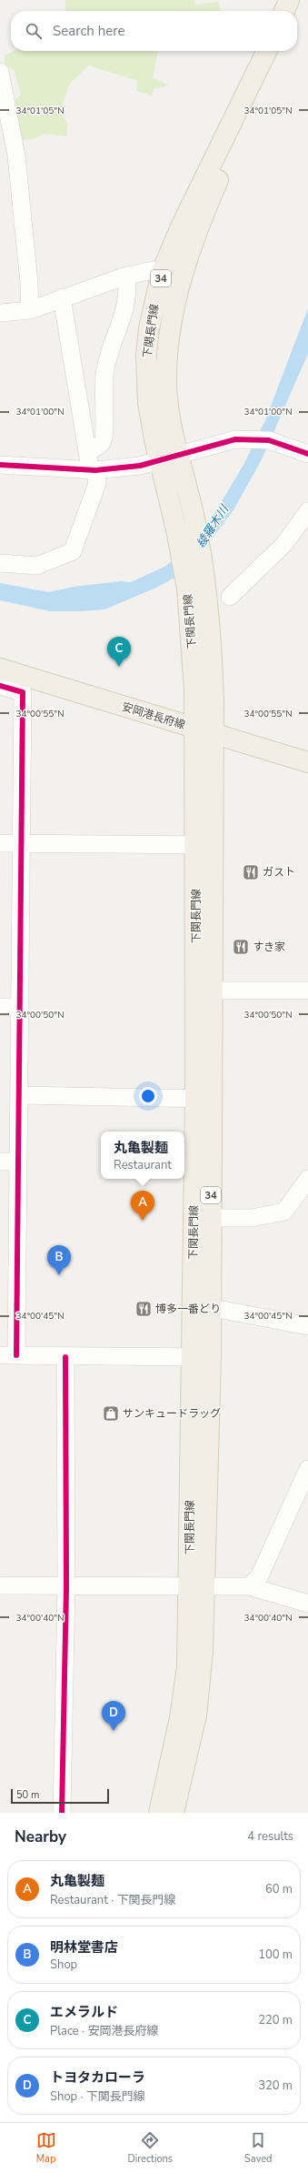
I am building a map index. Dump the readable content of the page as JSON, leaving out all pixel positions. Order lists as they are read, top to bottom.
{
  "streets": {
    "main road": ["34", "下関長門線", "安岡港長府線"]
  },
  "crossings": [
    ["下関長門線", "安岡港長府線"]
  ],
  "water": ["綾羅木川"],
  "places": {
    "restaurant": ["ガスト", "すき家", "博多一番どり"],
    "shop": ["サンキュードラッグ"]
  },
  "scale_bar": "50 m",
  "page": {
    "search": "Search here",
    "pins": [
      "C",
      "A",
      "B",
      "D"
    ],
    "popup": ["丸亀製麺", "Restaurant"],
    "scale": "50 m",
    "heading": ["Nearby", "4 results"],
    "list": [
      {
        "mark": "A",
        "name": "丸亀製麺",
        "note": "Restaurant · 下関長門線",
        "value": "60 m"
      },
      {
        "mark": "B",
        "name": "明林堂書店",
        "note": "Shop",
        "value": "100 m"
      },
      {
        "mark": "C",
        "name": "エメラルド",
        "note": "Place · 安岡港長府線",
        "value": "220 m"
      },
      {
        "mark": "D",
        "name": "トヨタカローラ",
        "note": "Shop · 下関長門線",
        "value": "320 m"
      }
    ],
    "nav": ["Map", "Directions", "Saved"]
  },
  "coordinates": [
    "34°01'05\"N",
    "34°01'00\"N",
    "34°00'55\"N",
    "34°00'50\"N",
    "34°00'45\"N",
    "34°00'40\"N"
  ]
}
